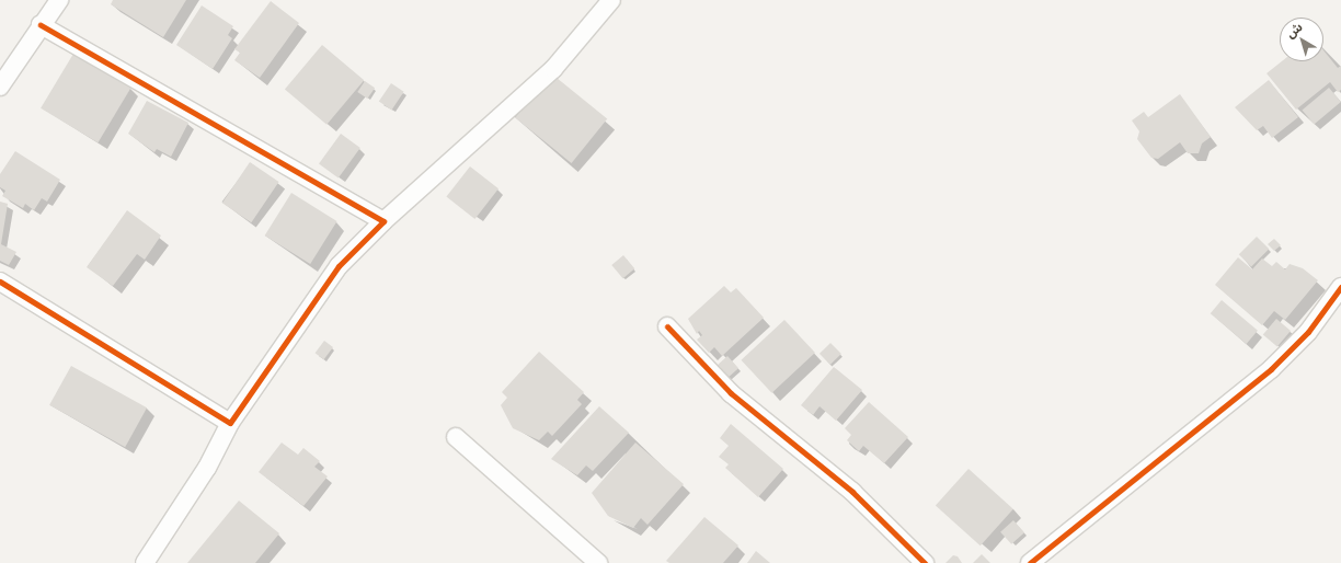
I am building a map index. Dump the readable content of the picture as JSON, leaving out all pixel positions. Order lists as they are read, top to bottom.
{
  "north": "top left"
}
